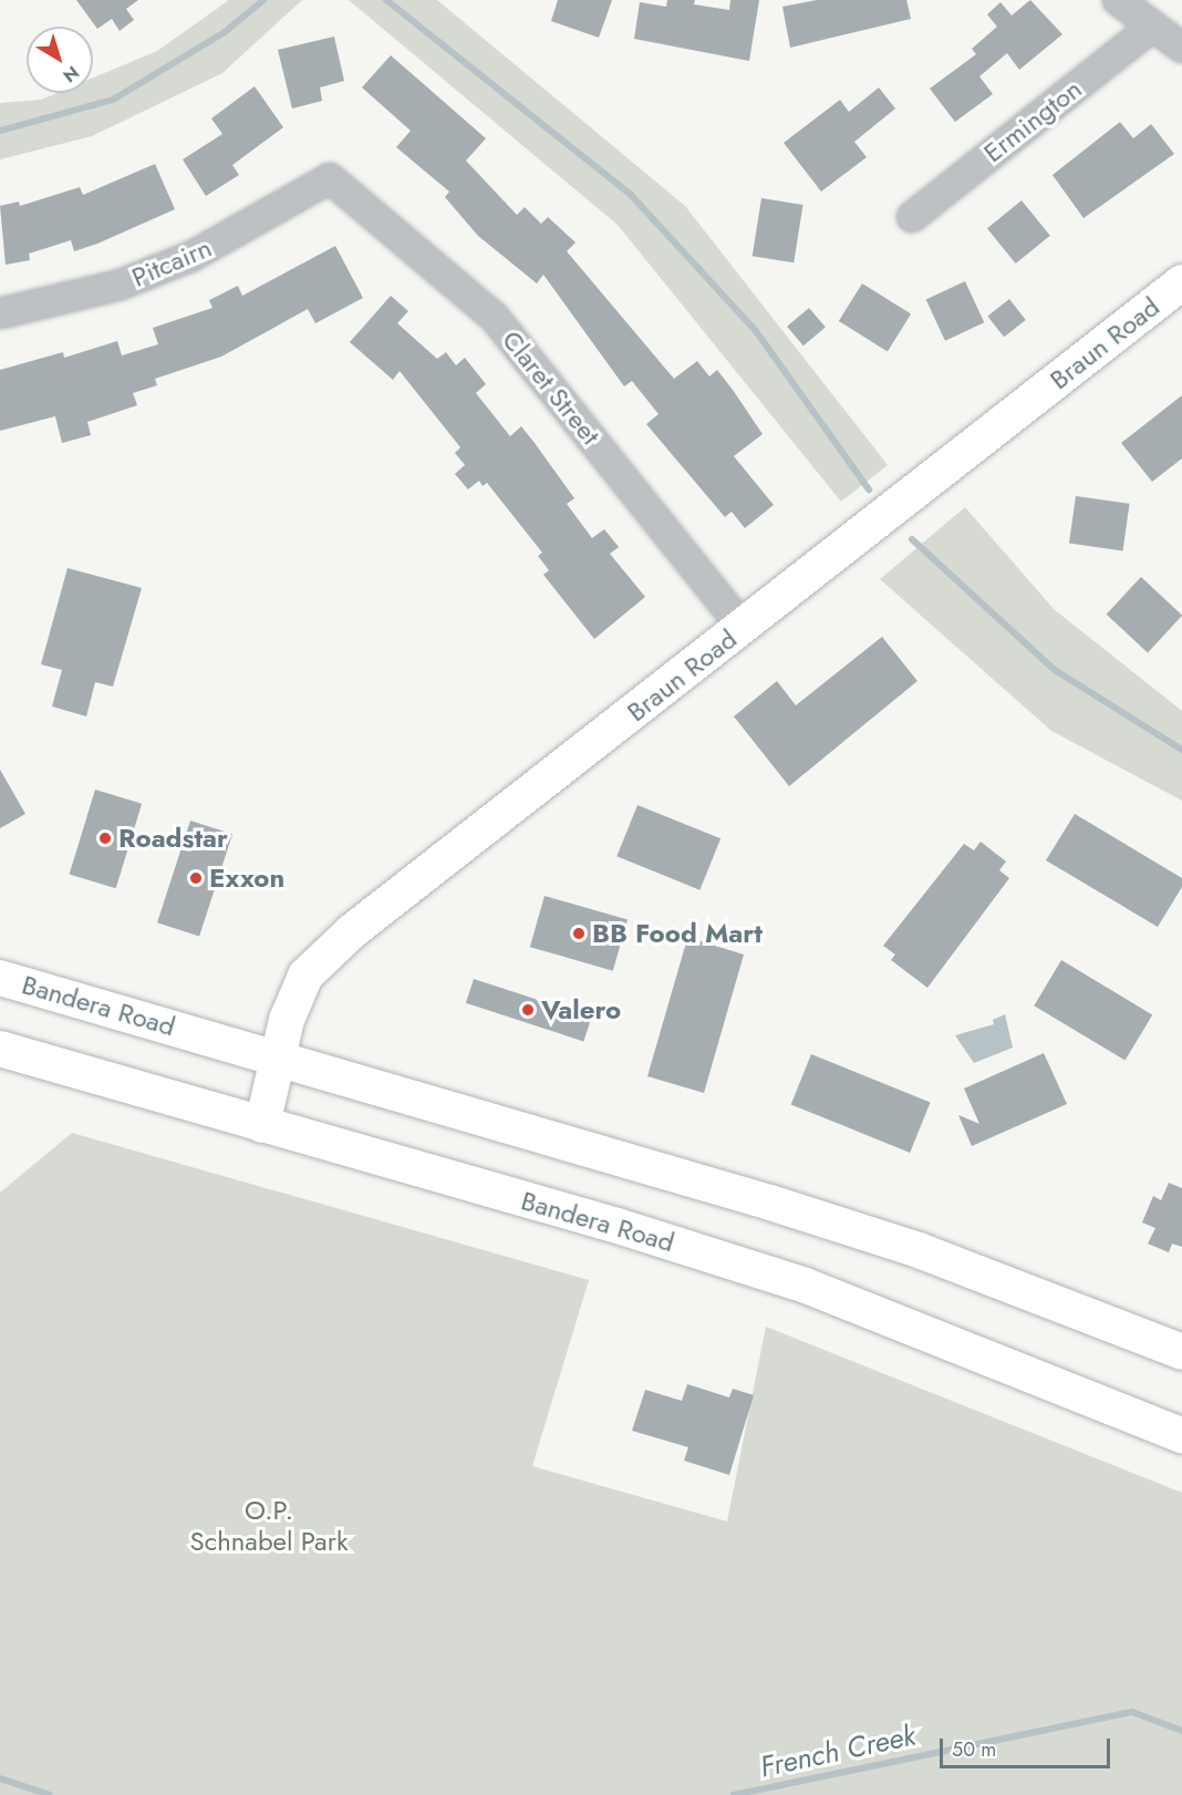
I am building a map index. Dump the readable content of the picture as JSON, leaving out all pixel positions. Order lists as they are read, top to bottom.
{
  "streets": {
    "main road": ["Braun Road", "Bandera Road"],
    "street": ["Ermington", "Pitcairn", "Claret Street"]
  },
  "crossings": [
    ["Pitcairn", "Claret Street"],
    ["Braun Road", "Claret Street"],
    ["Braun Road", "Bandera Road"]
  ],
  "water": ["French Creek"],
  "parks": ["O.P. Schnabel Park"],
  "places": [
    "Roadstar",
    "Exxon",
    "BB Food Mart",
    "Valero"
  ],
  "scale_bar": "50 m",
  "north": "bottom right"
}
